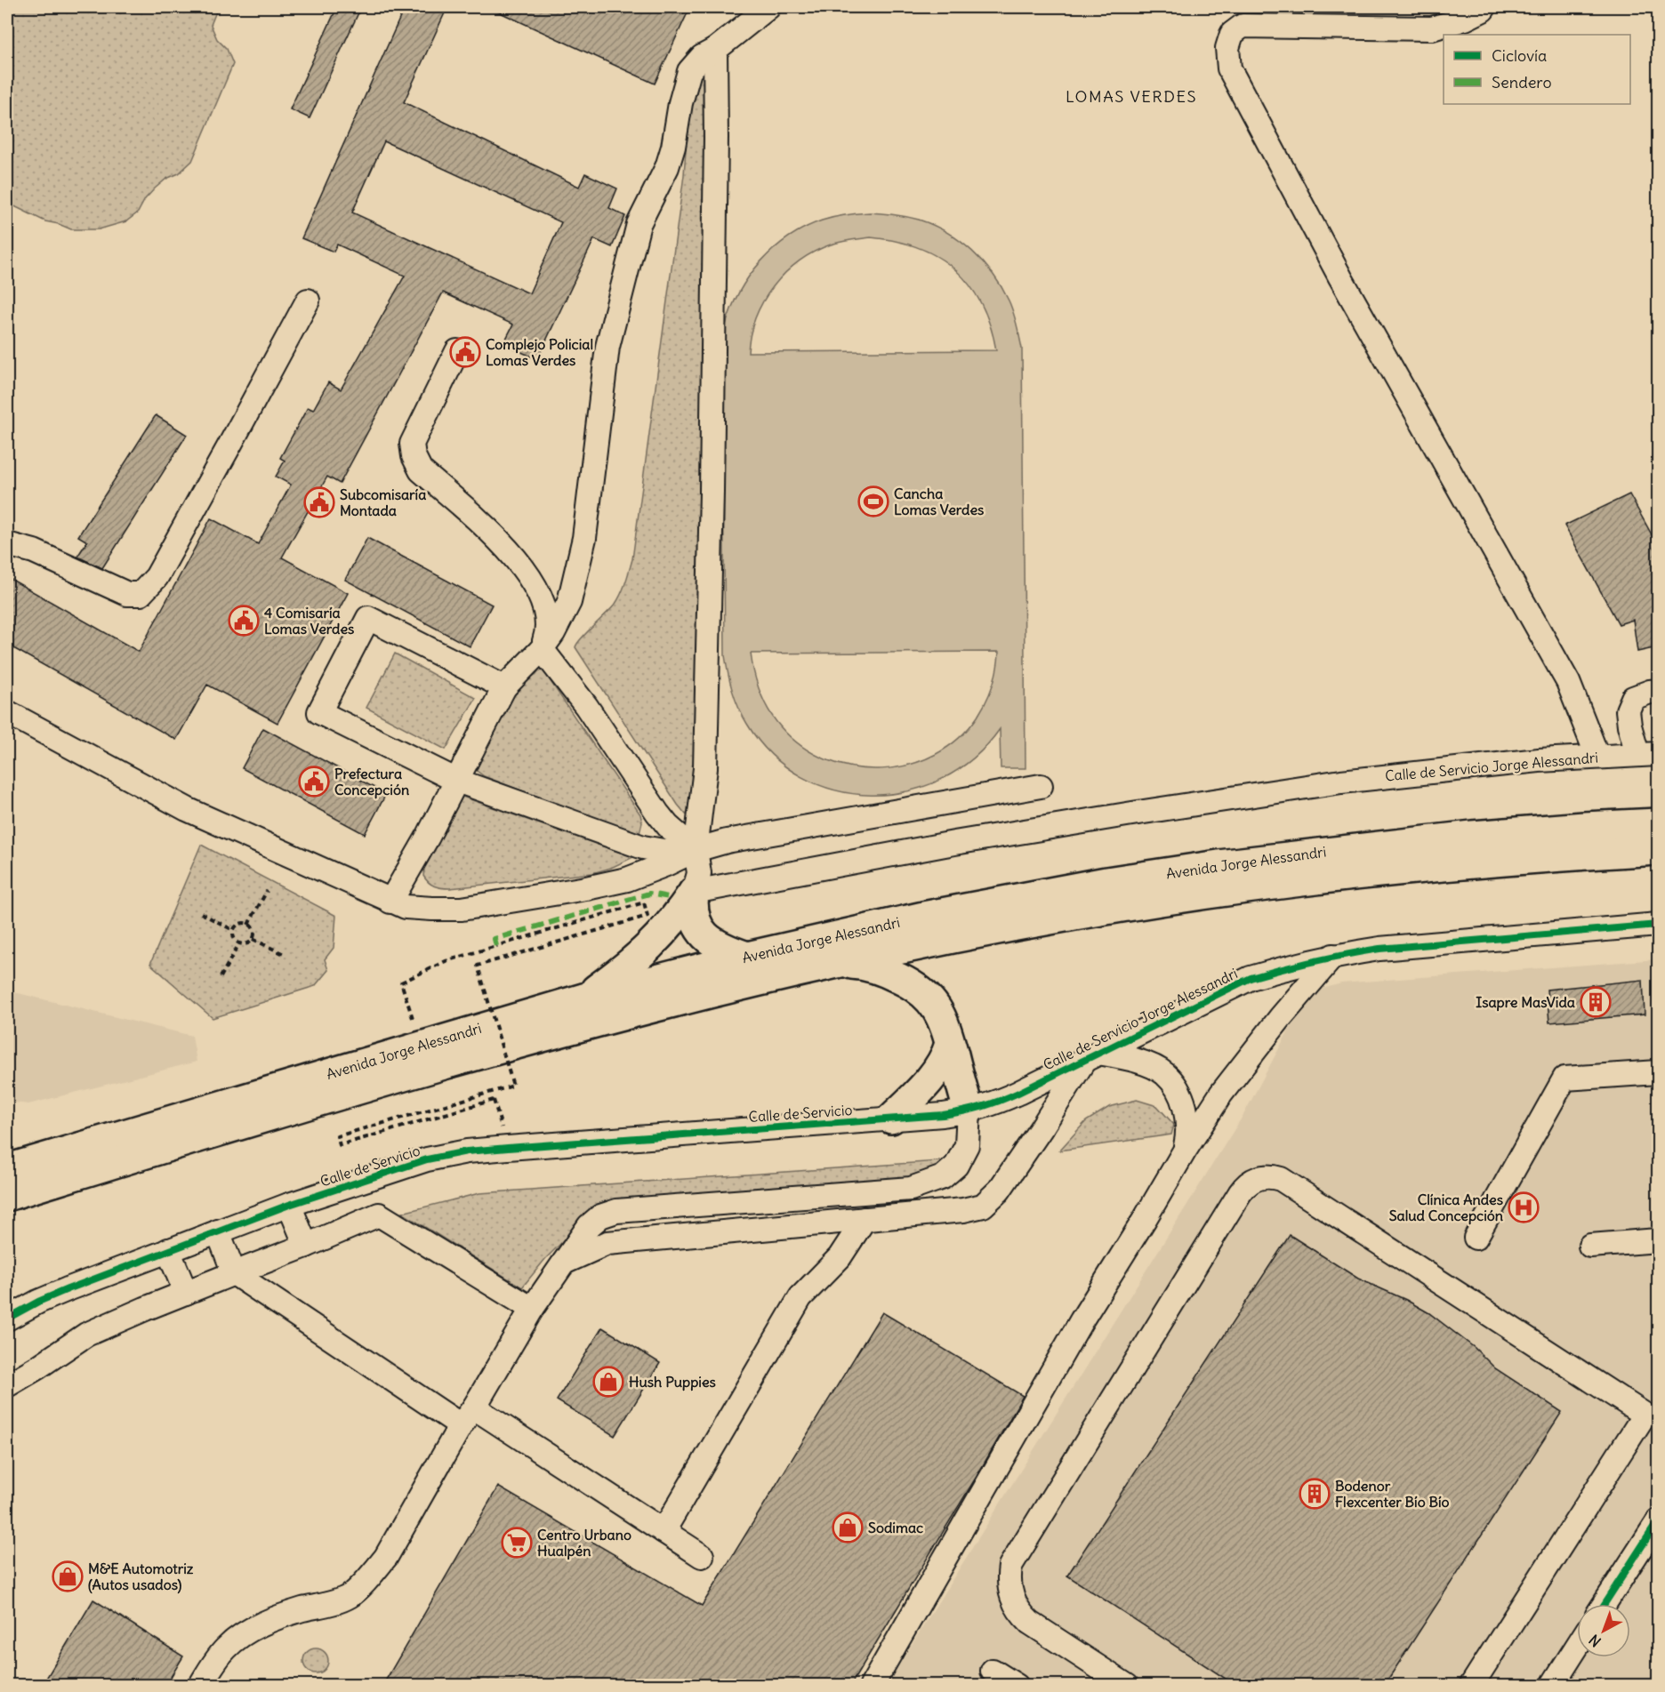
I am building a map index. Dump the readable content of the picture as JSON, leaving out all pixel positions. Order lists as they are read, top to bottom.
{
  "streets": {
    "highway": ["Avenida Jorge Alessandri"],
    "street": ["Calle de Servicio Jorge Alessandri", "Calle de Servicio"]
  },
  "crossings": [
    ["Calle de Servicio Jorge Alessandri", "Calle de Servicio"]
  ],
  "districts": ["LOMAS VERDES"],
  "places": {
    "public building": [
      "Complejo Policial Lomas Verdes",
      "Subcomisaría Montada",
      "4 Comisaría Lomas Verdes",
      "Prefectura Concepción"
    ],
    "sports": ["Cancha Lomas Verdes"],
    "building": ["Isapre MasVida", "Bodenor Flexcenter Bío Bío"],
    "hospital": ["Clínica Andes Salud Concepción"],
    "shop": ["Hush Puppies", "Sodimac", "M&E Automotriz (Autos usados)"],
    "supermarket": ["Centro Urbano Hualpén"]
  },
  "legend": ["Ciclovía", "Sendero"],
  "north": "bottom left"
}
